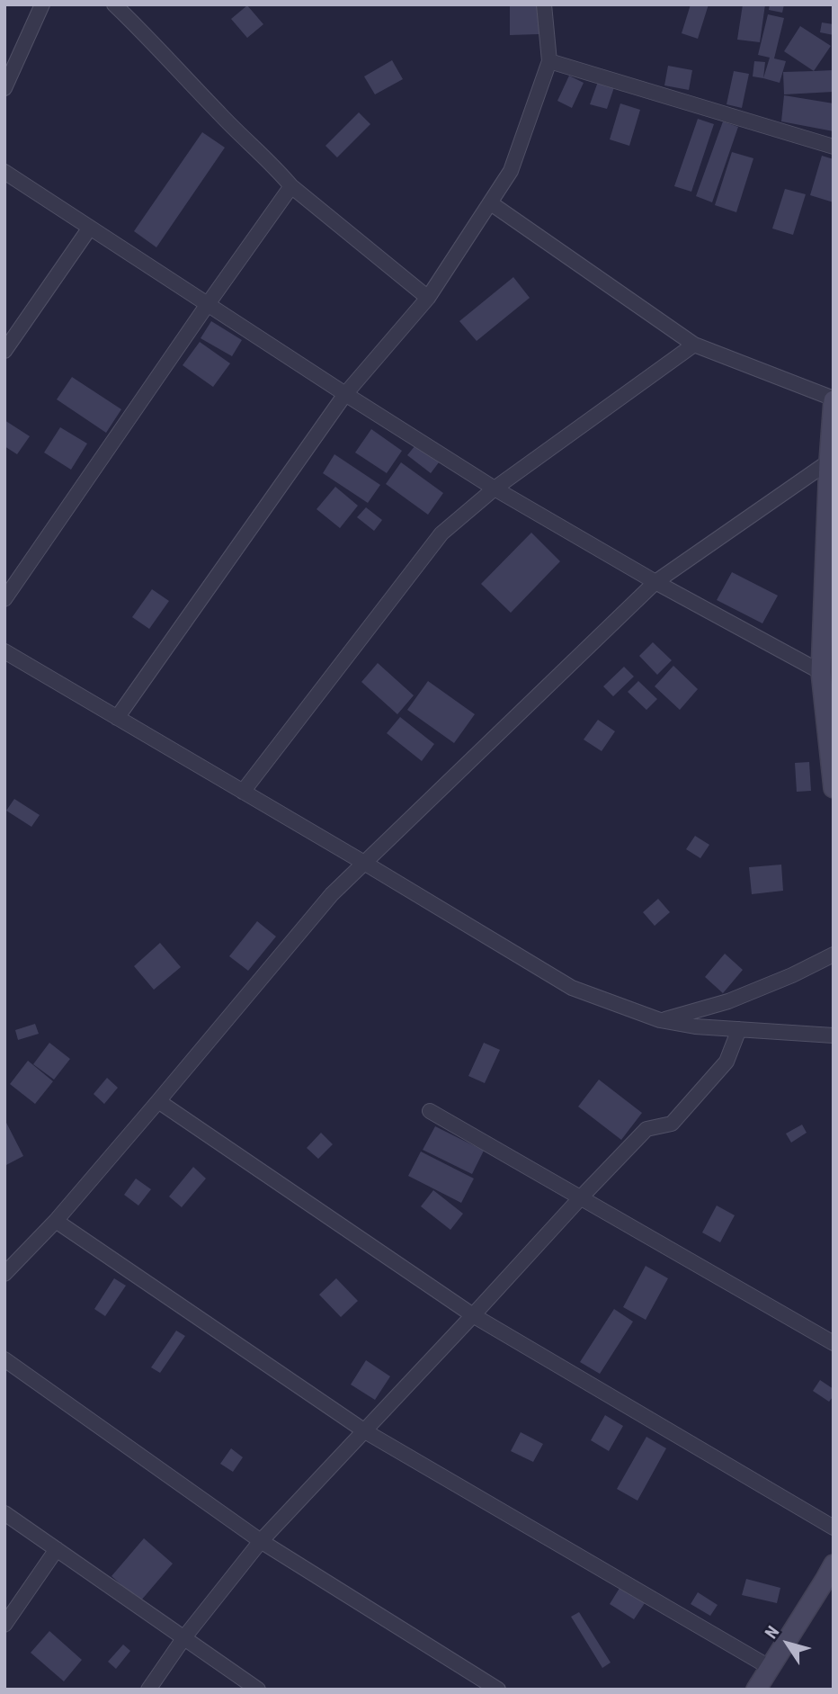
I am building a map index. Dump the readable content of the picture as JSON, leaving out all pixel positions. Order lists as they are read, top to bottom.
{
  "north": "top left"
}
